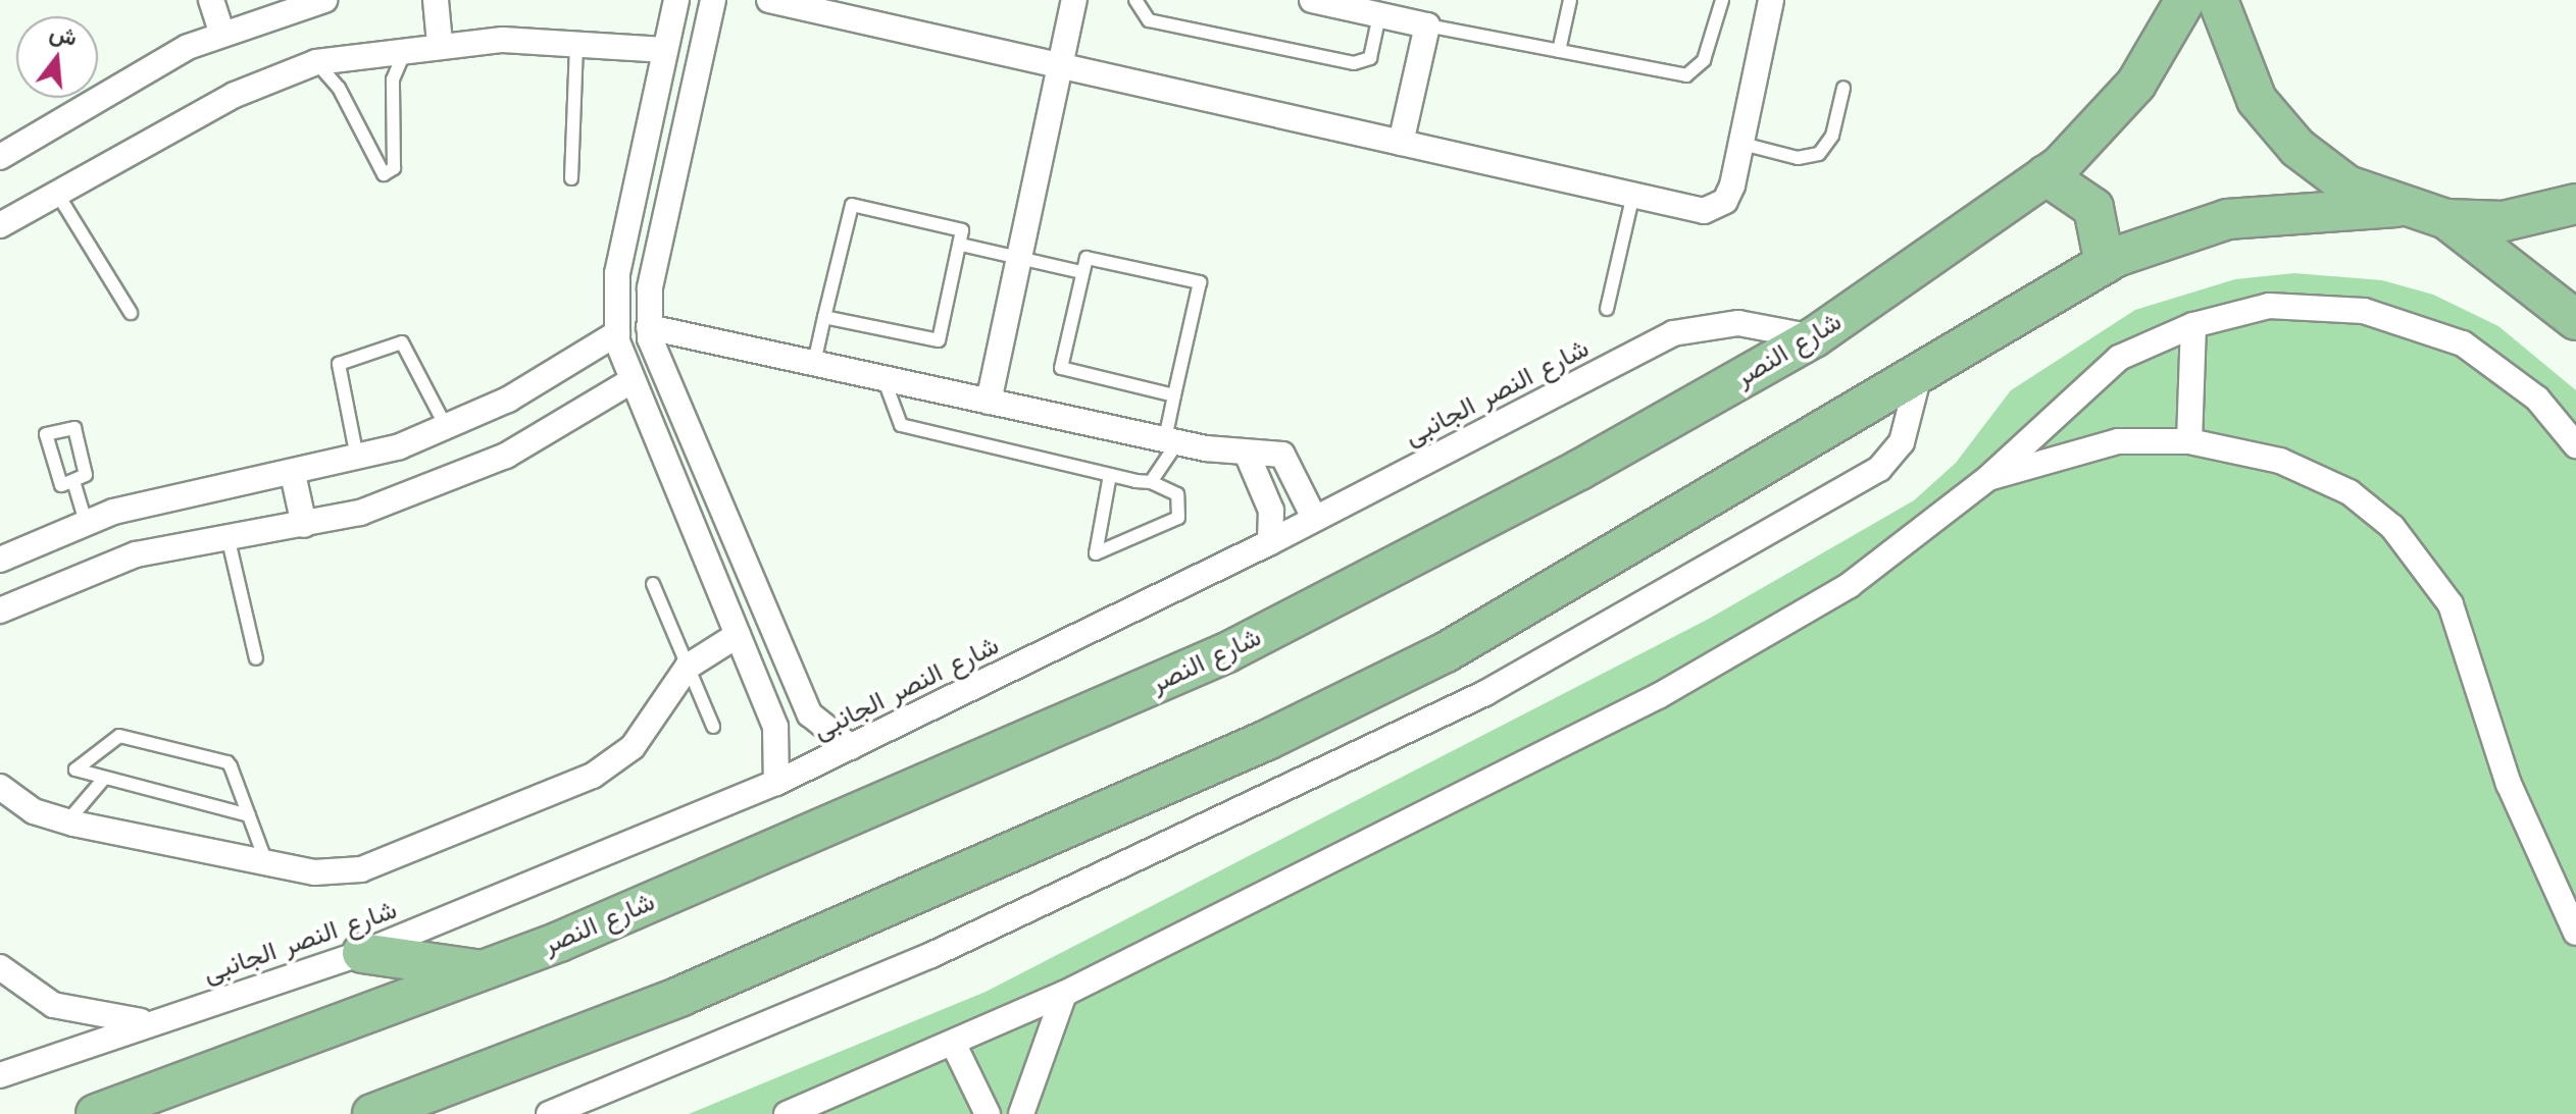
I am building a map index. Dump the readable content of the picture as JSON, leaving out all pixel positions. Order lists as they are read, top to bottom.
{
  "streets": {
    "main road": ["شارع النصر"],
    "street": ["شارع النصر الجانبى"]
  },
  "crossings": [
    ["شارع النصر", "شارع النصر الجانبى"]
  ],
  "north": "top"
}
